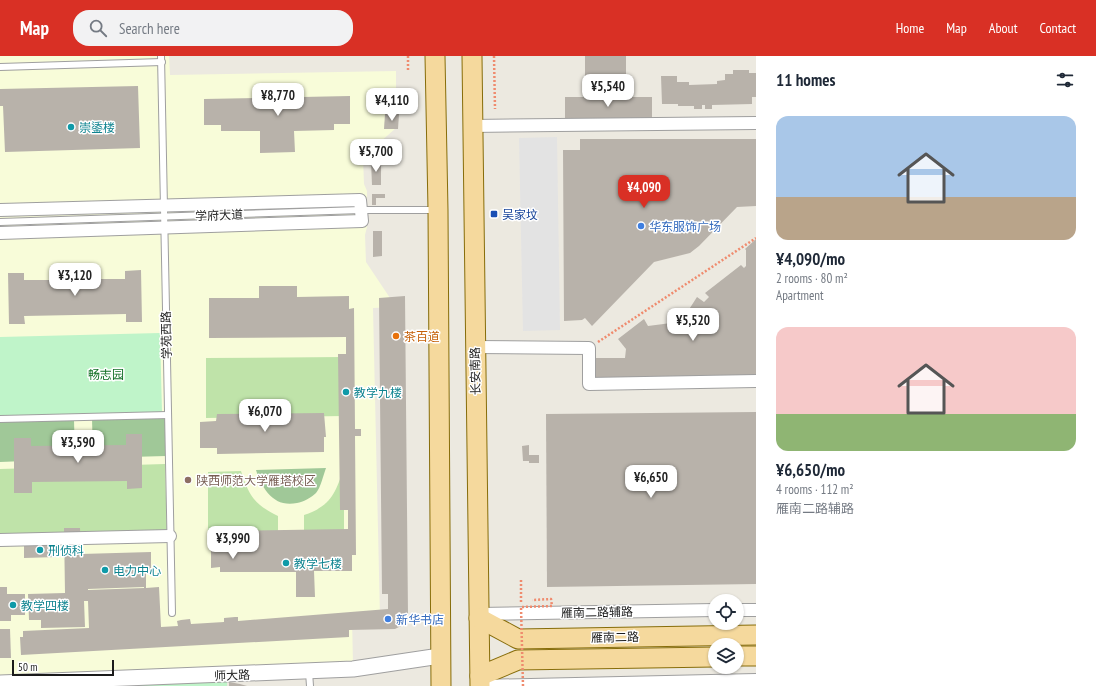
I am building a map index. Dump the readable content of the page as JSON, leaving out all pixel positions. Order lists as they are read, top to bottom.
{
  "streets": {
    "main road": ["长安南路", "雁南二路"],
    "street": ["雁南二路辅路", "师大路"],
    "lane": ["学苑西路"]
  },
  "crossings": [
    ["长安南路", "雁南二路辅路"],
    ["长安南路", "雁南二路"],
    ["雁南二路辅路", "雁南二路"]
  ],
  "parks": ["畅志园"],
  "places": {
    "other": [
      "崇鋈楼",
      "华东服饰广场",
      "茶百道",
      "教学九楼",
      "陕西师范大学雁塔校区",
      "刑侦科",
      "教学七楼",
      "电力中心",
      "教学四楼",
      "新华书店"
    ],
    "transit": ["吴家坟"]
  },
  "scale_bar": "50 m",
  "page": {
    "header": "Map",
    "search": "Search here",
    "nav": [
      "Home",
      "Map",
      "About",
      "Contact"
    ],
    "heading": "11 homes",
    "price": [
      "¥5,540",
      "¥8,770",
      "¥4,110",
      "¥5,700",
      "¥4,090",
      "¥3,120",
      "¥5,520",
      "¥6,070",
      "¥3,590",
      "¥6,650",
      "¥3,990"
    ],
    "list": [
      {
        "name": "¥4,090/mo",
        "note": "2 rooms · 80 m² · Apartment"
      },
      {
        "name": "¥6,650/mo",
        "note": "4 rooms · 112 m² · 雁南二路辅路"
      }
    ],
    "scale": "50 m"
  }
}
